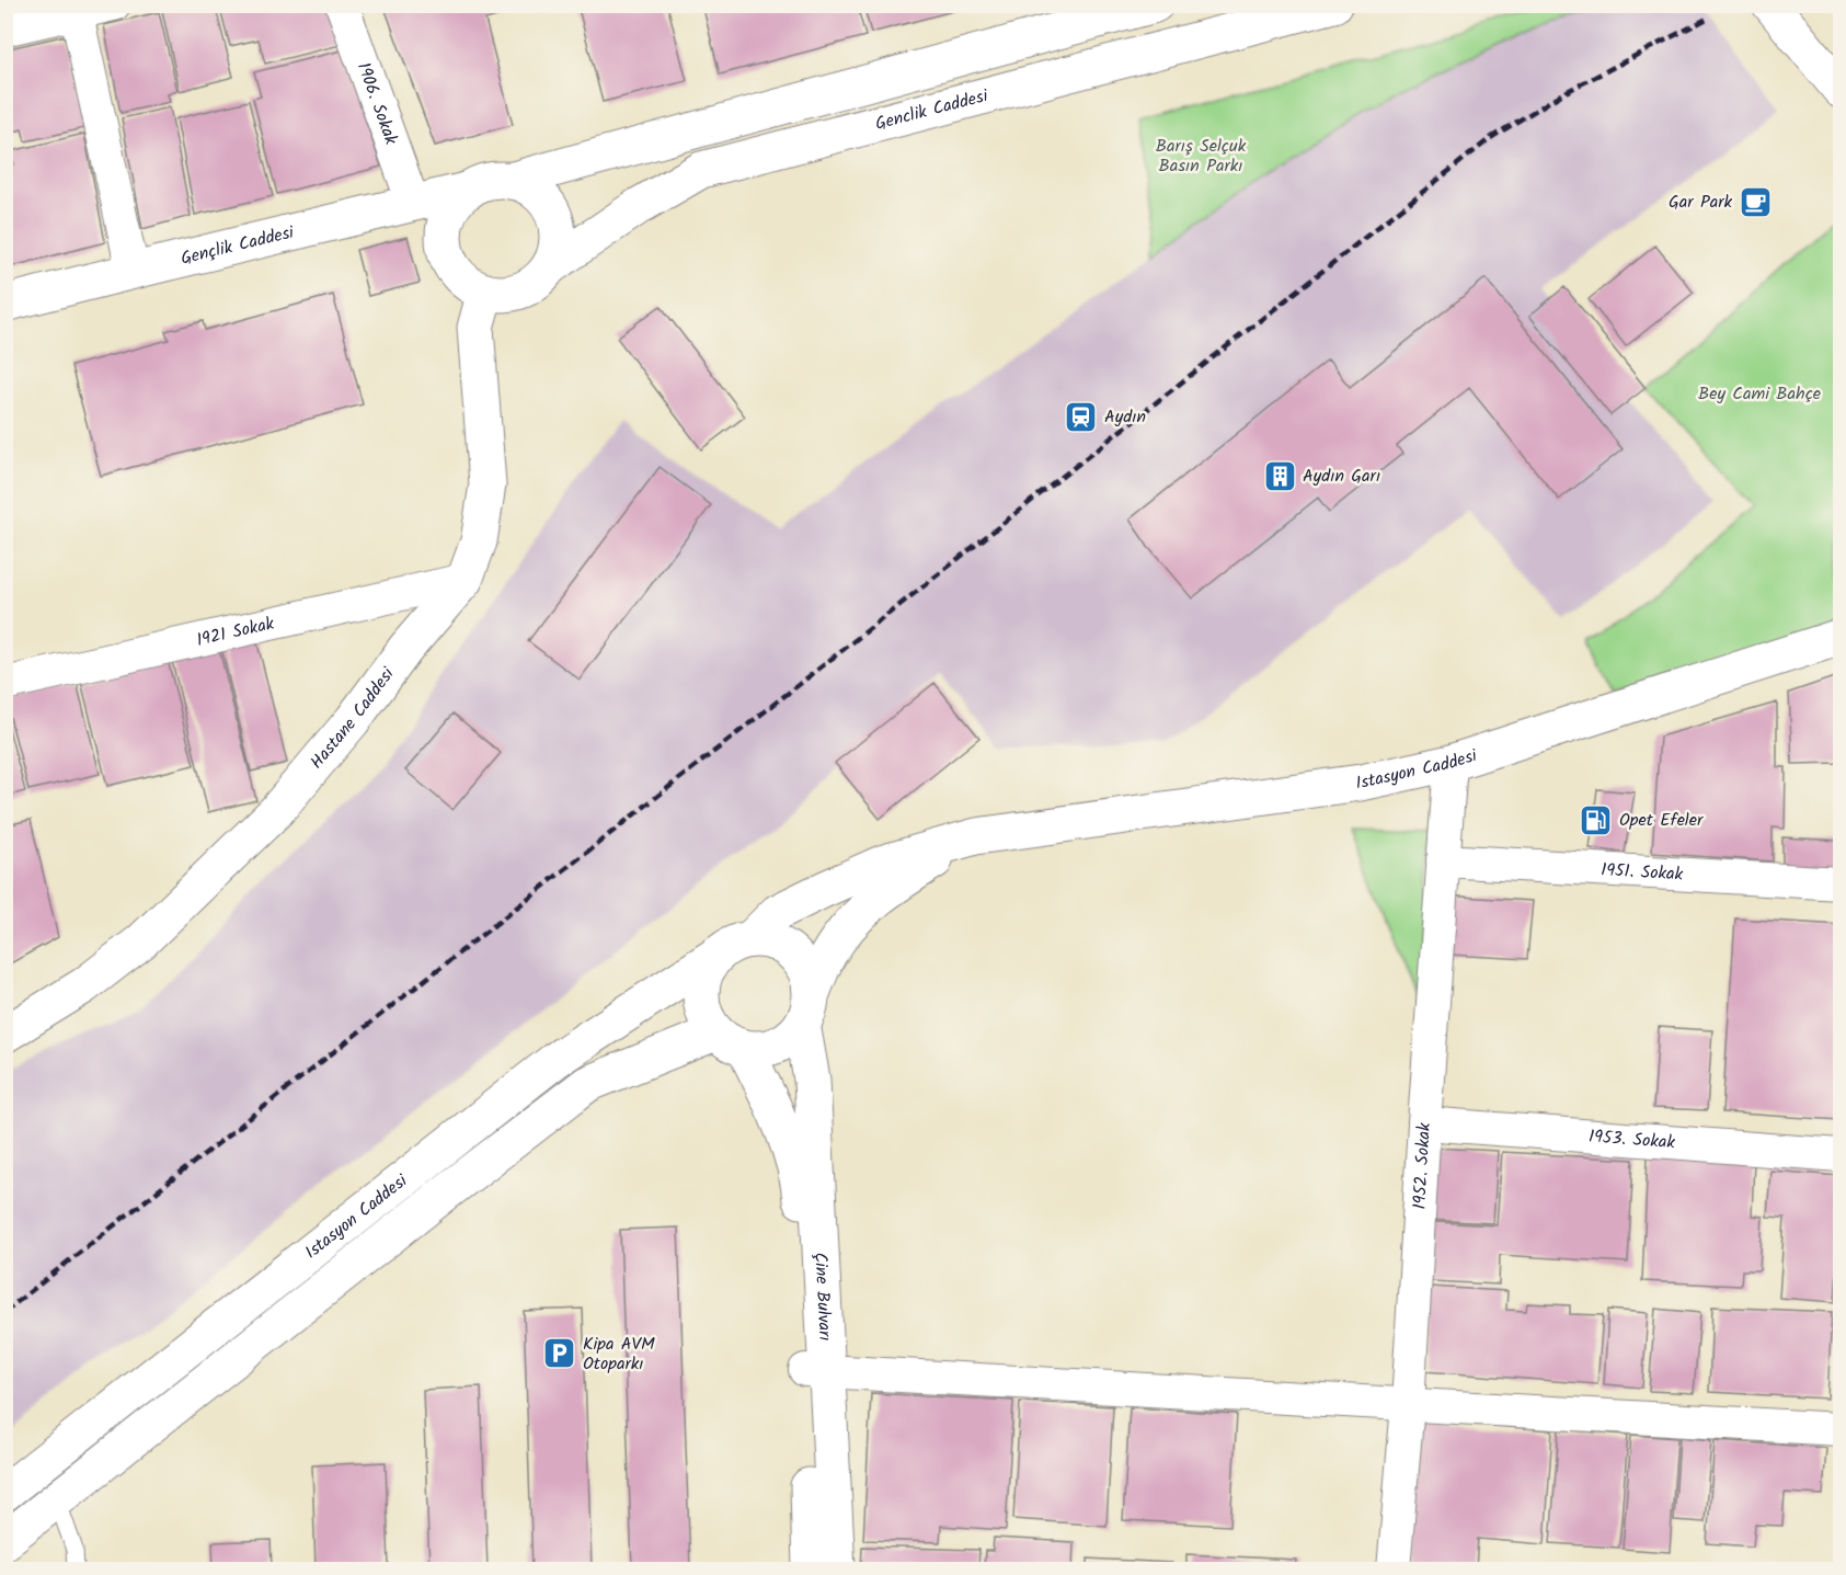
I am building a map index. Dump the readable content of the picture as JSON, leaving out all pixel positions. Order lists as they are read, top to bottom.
{
  "streets": {
    "main road": [
      "Genclik Caddesi",
      "Gençlik Caddesi",
      "Hastane Caddesi",
      "Istasyon Caddesi",
      "Çine Bulvarı"
    ],
    "street": [
      "1906. Sokak",
      "1921 Sokak",
      "1951. Sokak",
      "1953. Sokak",
      "1952. Sokak"
    ]
  },
  "crossings": [
    ["1906. Sokak", "Gençlik Caddesi"],
    ["Genclik Caddesi", "Gençlik Caddesi"],
    ["Genclik Caddesi", "Hastane Caddesi"],
    ["Gençlik Caddesi", "Hastane Caddesi"],
    ["1921 Sokak", "Hastane Caddesi"],
    ["Istasyon Caddesi", "1952. Sokak"],
    ["Istasyon Caddesi", "Çine Bulvarı"],
    ["1951. Sokak", "1952. Sokak"],
    ["1953. Sokak", "1952. Sokak"]
  ],
  "parks": ["Barış Selçuk Basın Parkı", "Bey Cami Bahçe"],
  "places": {
    "cafe": ["Gar Park"],
    "station": ["Aydın"],
    "building": ["Aydın Garı"],
    "fuel station": ["Opet Efeler"],
    "parking": ["Kipa AVM Otoparkı"]
  }
}
